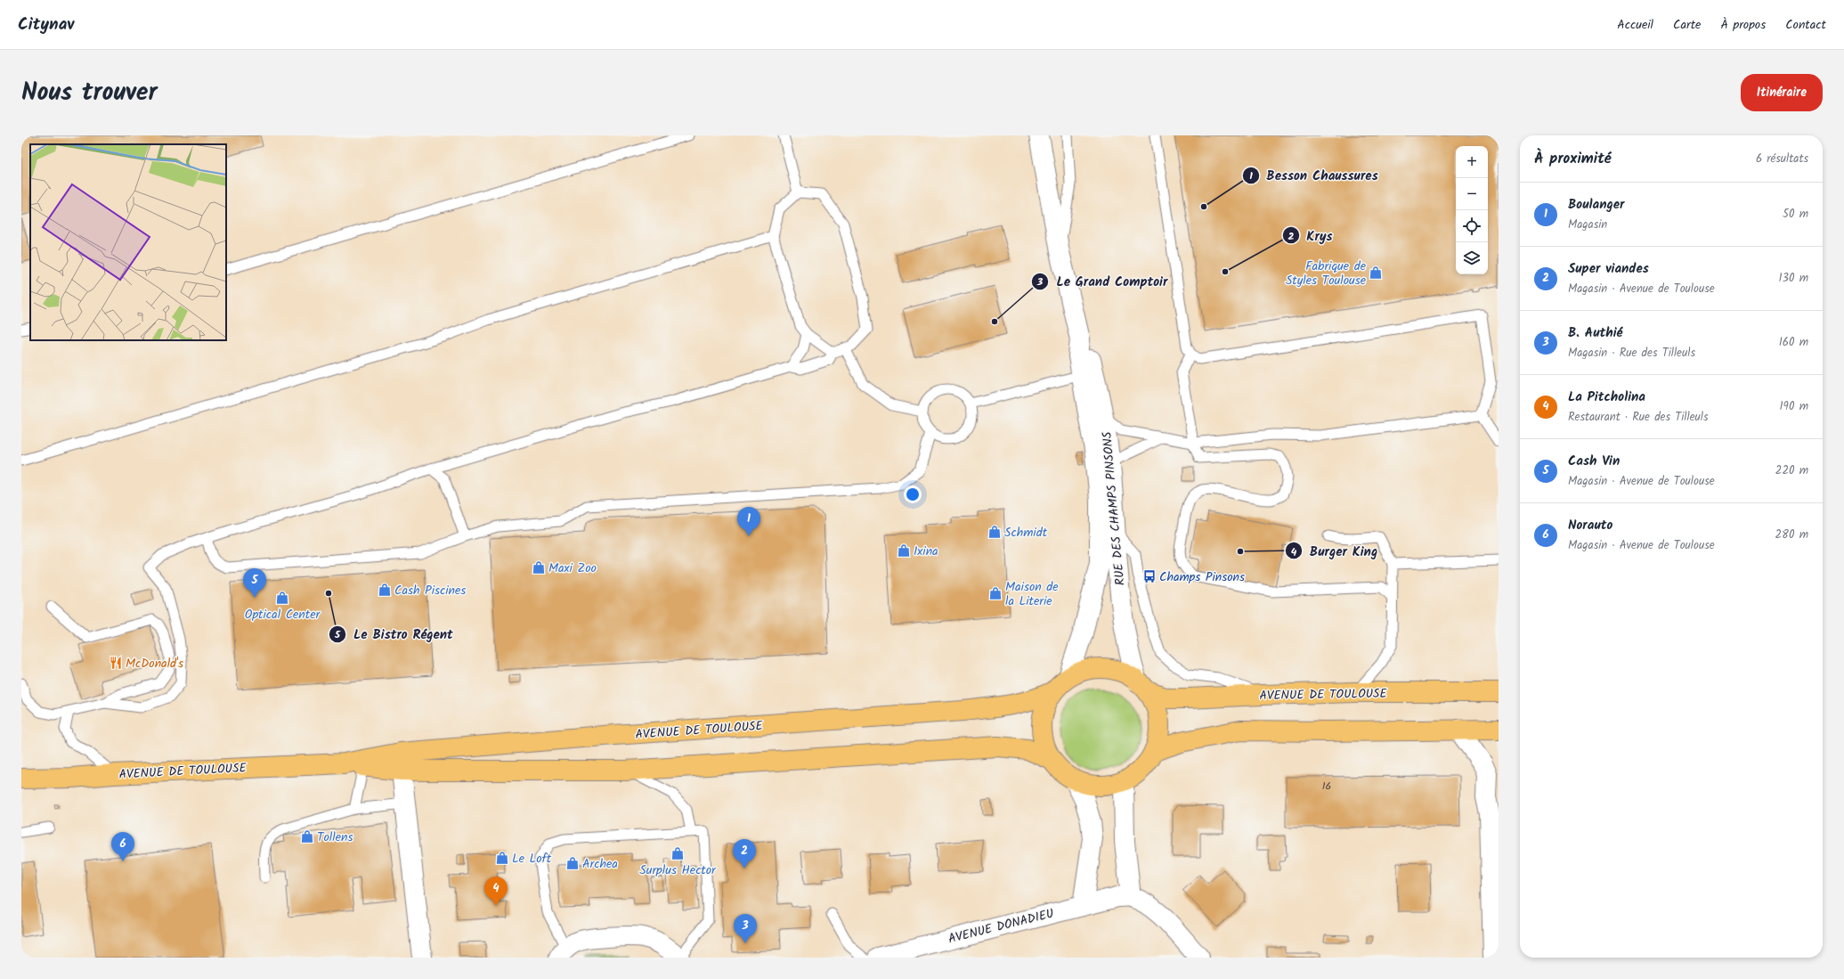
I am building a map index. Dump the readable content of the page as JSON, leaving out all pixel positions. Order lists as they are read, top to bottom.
{
  "streets": {
    "main road": ["AVENUE DE TOULOUSE"],
    "street": ["RUE DES CHAMPS PINSONS", "AVENUE DONADIEU"]
  },
  "crossings": [
    ["RUE DES CHAMPS PINSONS", "AVENUE DE TOULOUSE"]
  ],
  "places": {
    "other": [
      "Besson Chaussures",
      "Krys",
      "Le Grand Comptoir",
      "Burger King",
      "Le Bistro Régent"
    ],
    "shop": [
      "Fabrique de Styles Toulouse",
      "Schmidt",
      "Ixina",
      "Maxi Zoo",
      "Cash Piscines",
      "Maison de la Literie",
      "Optical Center",
      "Tollens",
      "Surplus Hector",
      "Le Loft",
      "Archea"
    ],
    "bus stop": ["Champs Pinsons"],
    "restaurant": ["McDonald's"]
  },
  "house_numbers": ["16"],
  "page": {
    "header": "Citynav",
    "nav": [
      "Accueil",
      "Carte",
      "À propos",
      "Contact"
    ],
    "title": "Nous trouver",
    "buttons": "Itinéraire",
    "heading": ["À proximité", "6 résultats"],
    "map_buttons": ["+", "−"],
    "list": [
      {
        "mark": "1",
        "name": "Boulanger",
        "note": "Magasin",
        "value": "50 m"
      },
      {
        "mark": "2",
        "name": "Super viandes",
        "note": "Magasin · Avenue de Toulouse",
        "value": "130 m"
      },
      {
        "mark": "3",
        "name": "B. Authié",
        "note": "Magasin · Rue des Tilleuls",
        "value": "160 m"
      },
      {
        "mark": "4",
        "name": "La Pitcholina",
        "note": "Restaurant · Rue des Tilleuls",
        "value": "190 m"
      },
      {
        "mark": "5",
        "name": "Cash Vin",
        "note": "Magasin · Avenue de Toulouse",
        "value": "220 m"
      },
      {
        "mark": "6",
        "name": "Norauto",
        "note": "Magasin · Avenue de Toulouse",
        "value": "280 m"
      }
    ],
    "pins": [
      "1",
      "5",
      "6",
      "2",
      "4",
      "3"
    ]
  }
}
